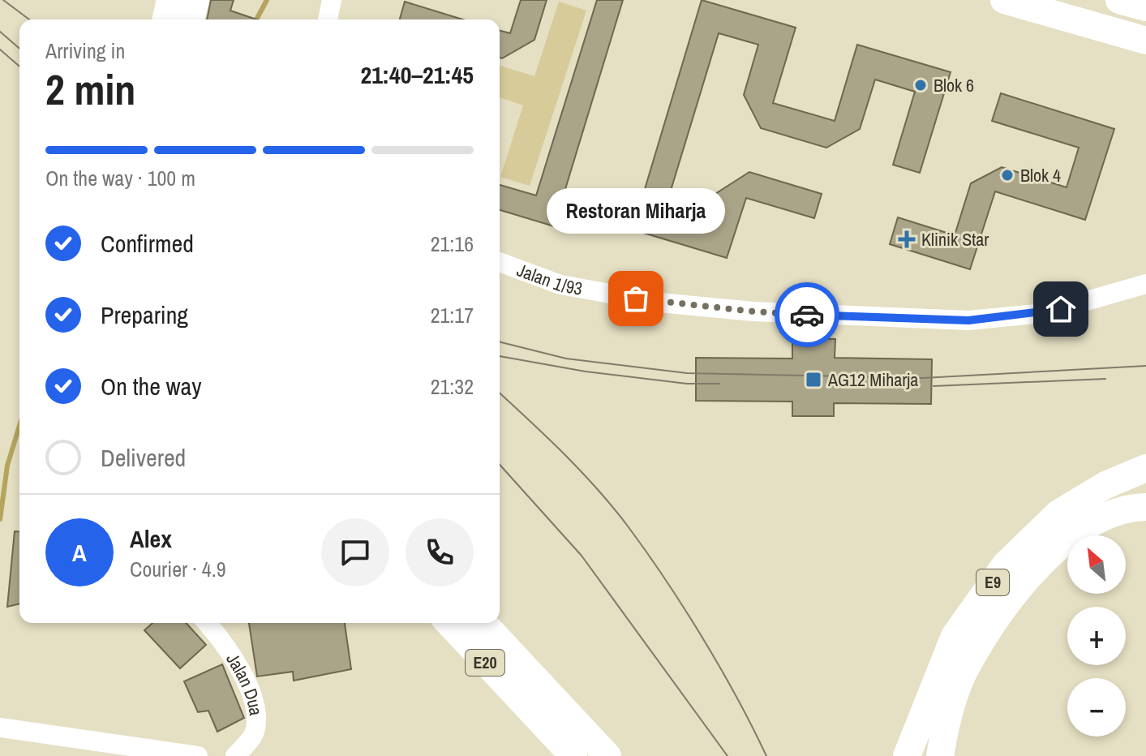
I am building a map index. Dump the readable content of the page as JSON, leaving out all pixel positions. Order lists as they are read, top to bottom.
{
  "streets": {
    "highway": ["E9", "E20"],
    "street": ["Jalan 1/93", "Jalan Dua"]
  },
  "places": {
    "other": ["Blok 6", "Blok 4", "Restoran Miharja"],
    "health": ["Klinik Star"],
    "transit": ["AG12 Miharja"]
  },
  "north": "top left",
  "page": {
    "heading": ["2 min", "Arriving in", "21:40–21:45"],
    "panel": ["Alex", "Courier · 4.9"],
    "bar": "On the way · 100 m",
    "bubble": "Restoran Miharja",
    "list": [
      ["Confirmed", "21:16"],
      ["Preparing", "21:17"],
      ["On the way", "21:32"],
      "Delivered"
    ],
    "round": "A",
    "map_buttons": ["+", "−"]
  }
}
